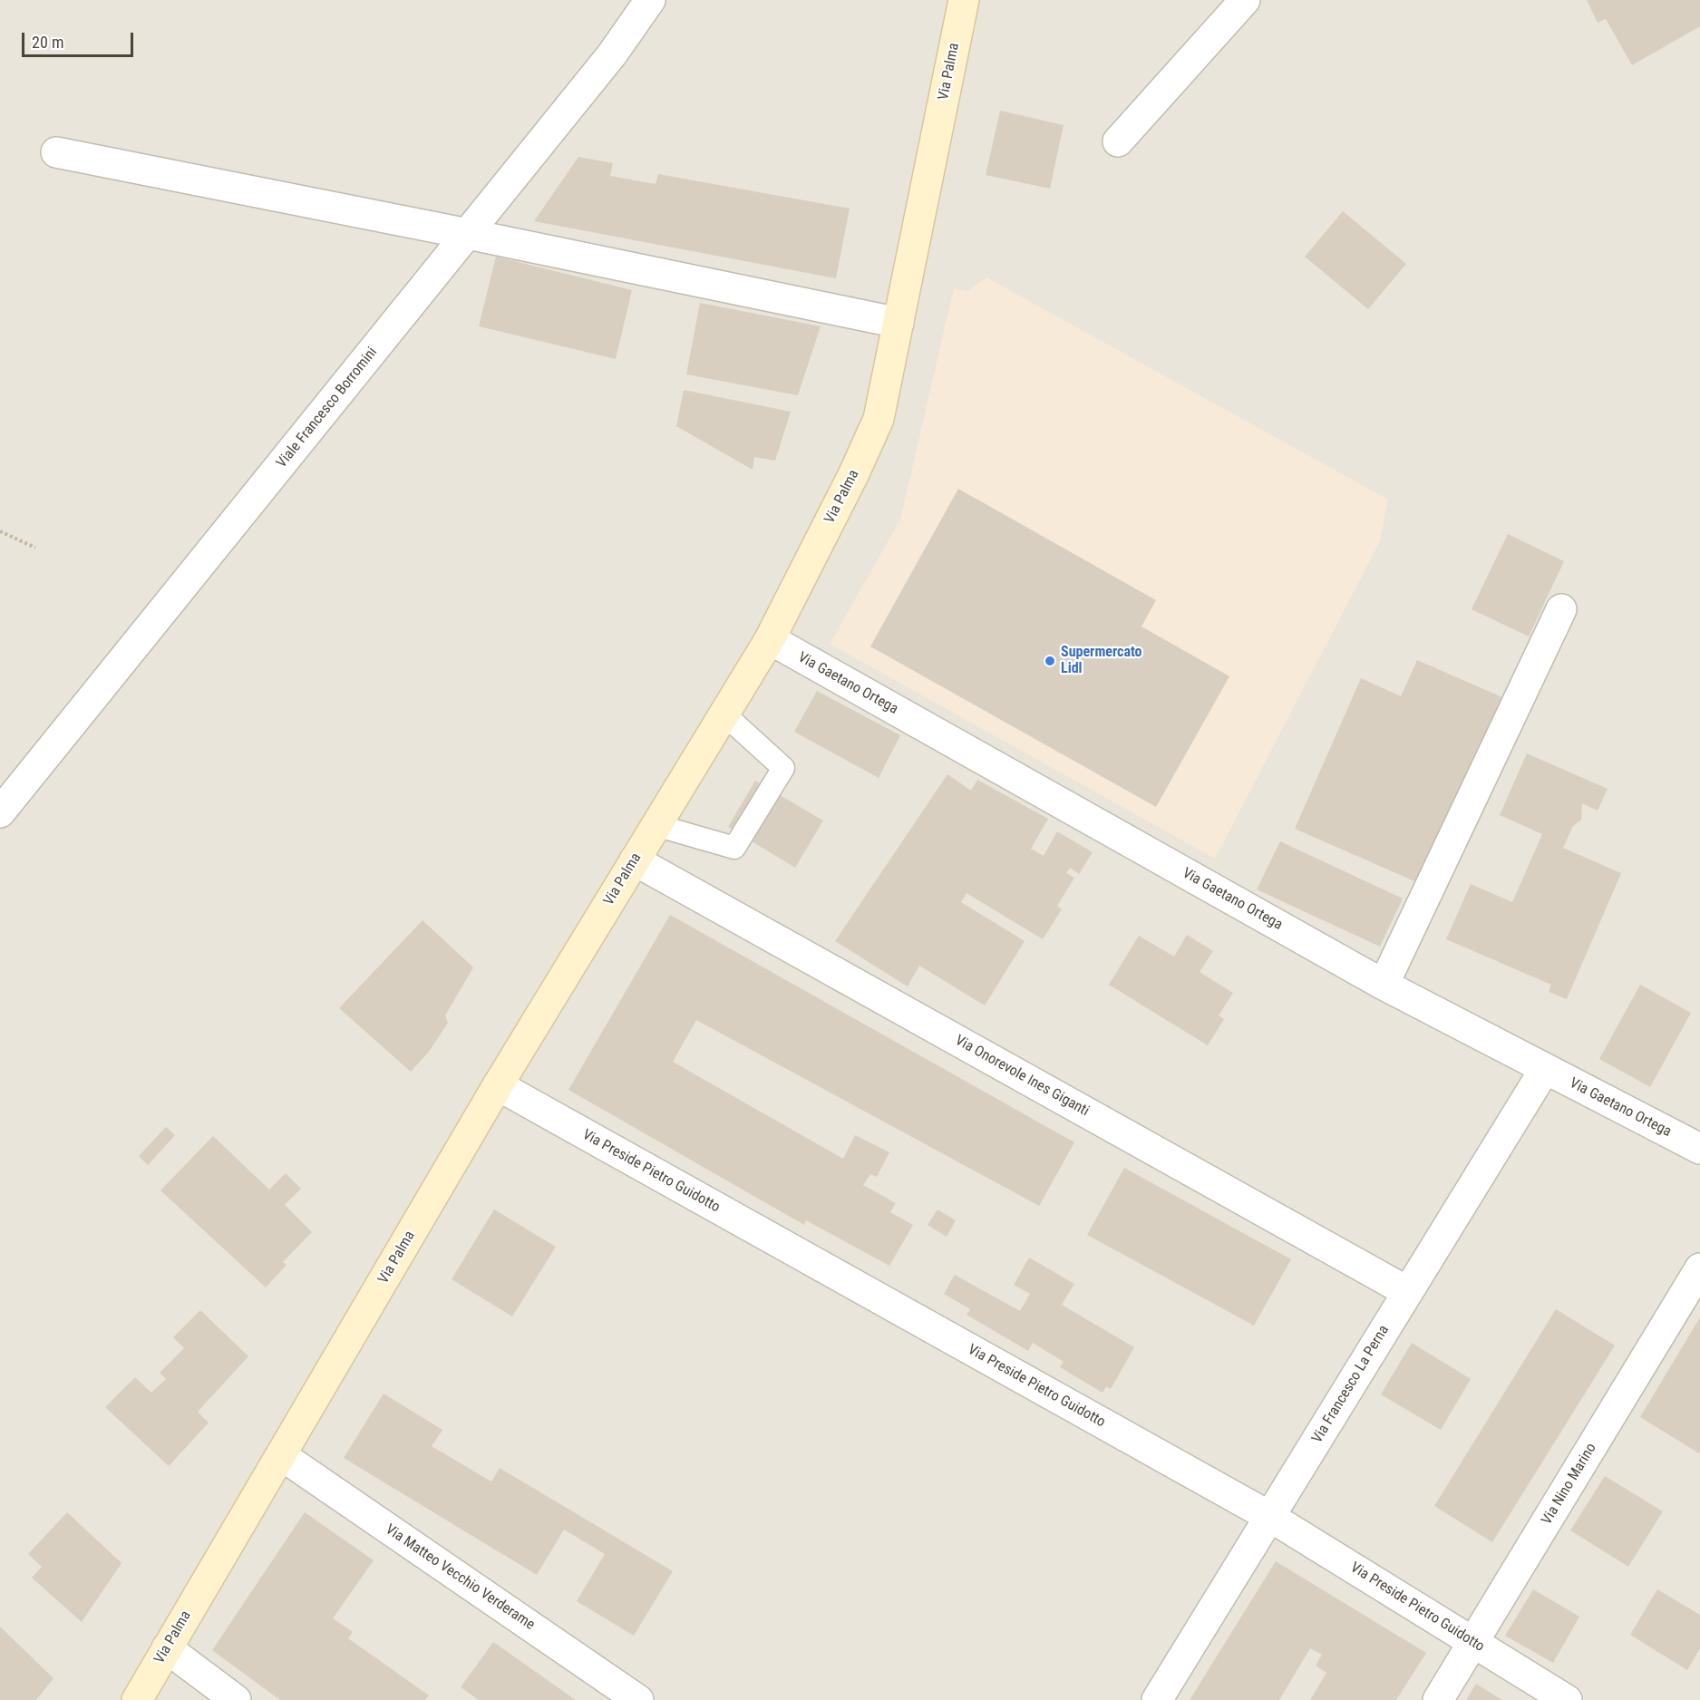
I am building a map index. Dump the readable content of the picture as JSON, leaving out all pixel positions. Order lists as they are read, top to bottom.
{
  "streets": {
    "main road": ["Via Palma"],
    "street": [
      "Viale Francesco Borromini",
      "Via Gaetano Ortega",
      "Via Onorevole Ines Giganti",
      "Via Preside Pietro Guidotto",
      "Via Francesco La Perna",
      "Via Nino Marino",
      "Via Matteo Vecchio Verderame"
    ]
  },
  "crossings": [
    ["Via Palma", "Via Gaetano Ortega"],
    ["Via Palma", "Via Onorevole Ines Giganti"],
    ["Via Palma", "Via Preside Pietro Guidotto"],
    ["Via Palma", "Via Matteo Vecchio Verderame"],
    ["Via Gaetano Ortega", "Via Francesco La Perna"],
    ["Via Onorevole Ines Giganti", "Via Francesco La Perna"],
    ["Via Preside Pietro Guidotto", "Via Francesco La Perna"],
    ["Via Preside Pietro Guidotto", "Via Nino Marino"]
  ],
  "places": ["Supermercato Lidl"],
  "scale_bar": "20 m"
}
